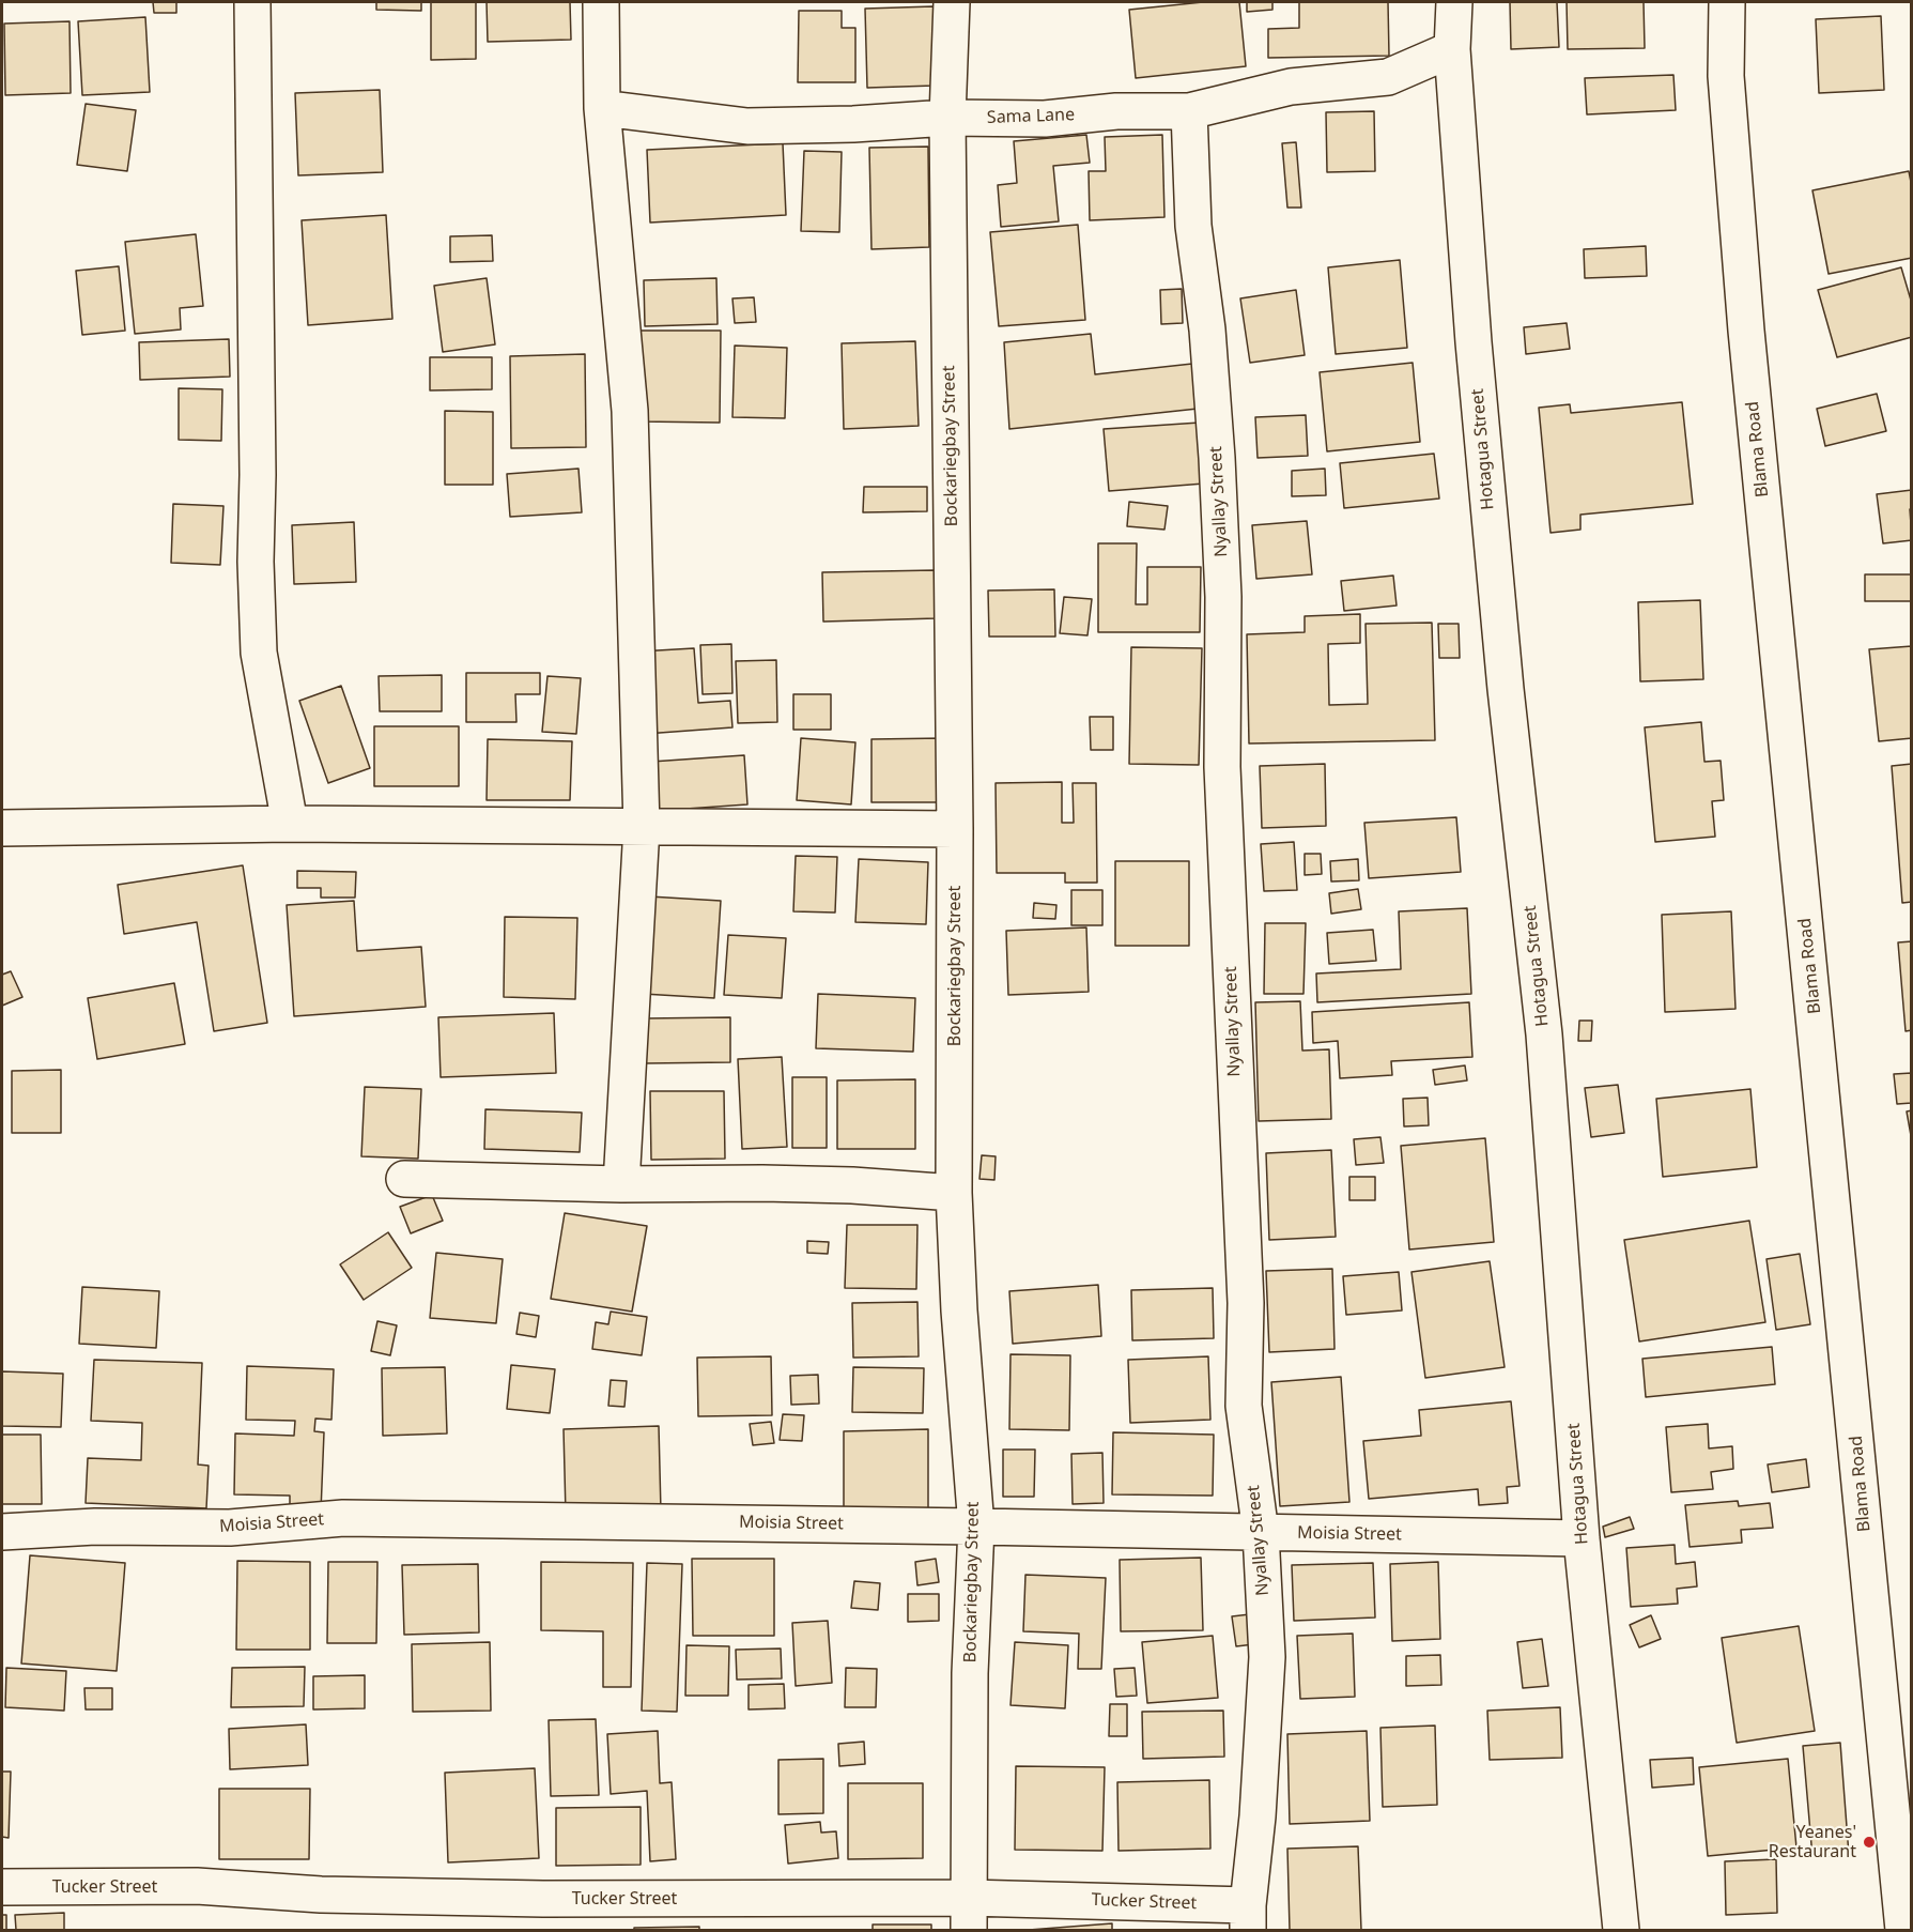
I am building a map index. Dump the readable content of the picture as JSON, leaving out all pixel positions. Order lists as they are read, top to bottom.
{
  "streets": {
    "street": [
      "Sama Lane",
      "Bockariegbay Street",
      "Hotagua Street",
      "Blama Road",
      "Nyallay Street",
      "Moisia Street",
      "Tucker Street"
    ]
  },
  "crossings": [
    ["Sama Lane", "Bockariegbay Street"],
    ["Sama Lane", "Hotagua Street"],
    ["Sama Lane", "Nyallay Street"],
    ["Bockariegbay Street", "Moisia Street"],
    ["Bockariegbay Street", "Tucker Street"],
    ["Hotagua Street", "Moisia Street"],
    ["Nyallay Street", "Moisia Street"],
    ["Nyallay Street", "Tucker Street"]
  ],
  "places": ["Yeanes' Restaurant"]
}
